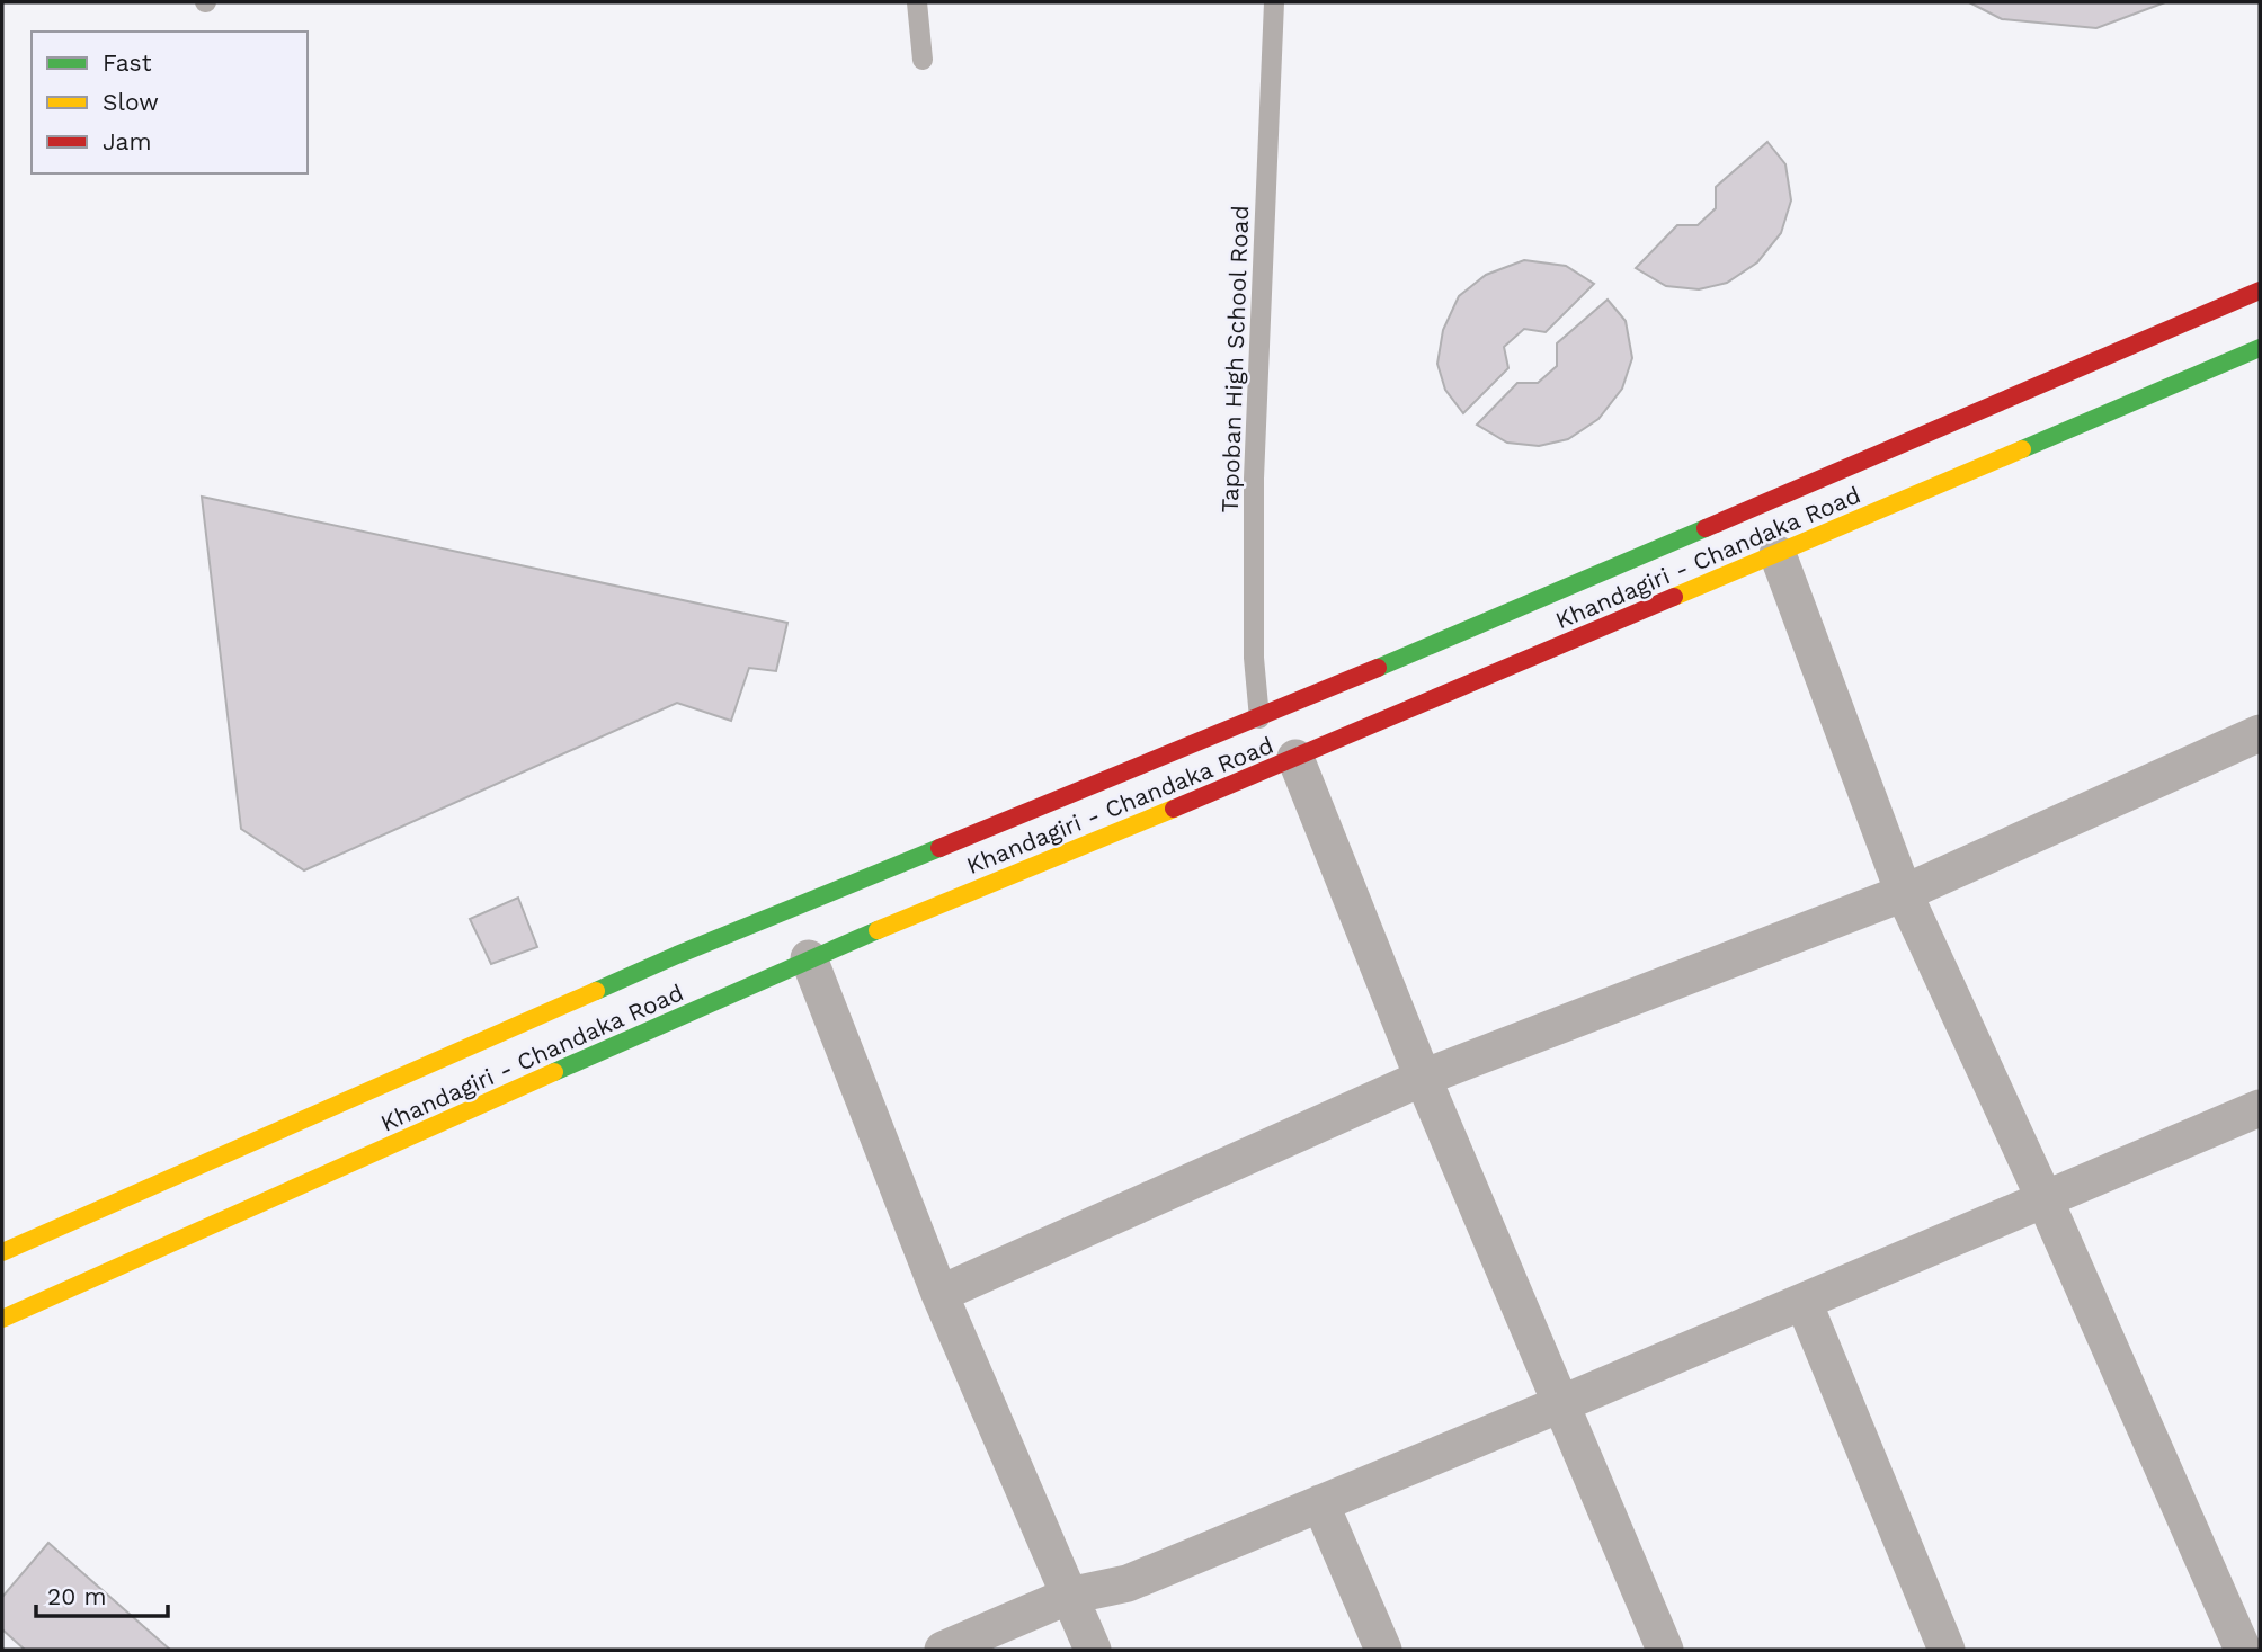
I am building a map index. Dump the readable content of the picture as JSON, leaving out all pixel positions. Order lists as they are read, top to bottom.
{
  "streets": {
    "main road": ["Khandagiri - Chandaka Road"],
    "lane": ["Tapoban High School Road"]
  },
  "crossings": [
    ["Tapoban High School Road", "Khandagiri - Chandaka Road"]
  ],
  "legend": ["Fast", "Slow", "Jam"],
  "scale_bar": "20 m"
}
